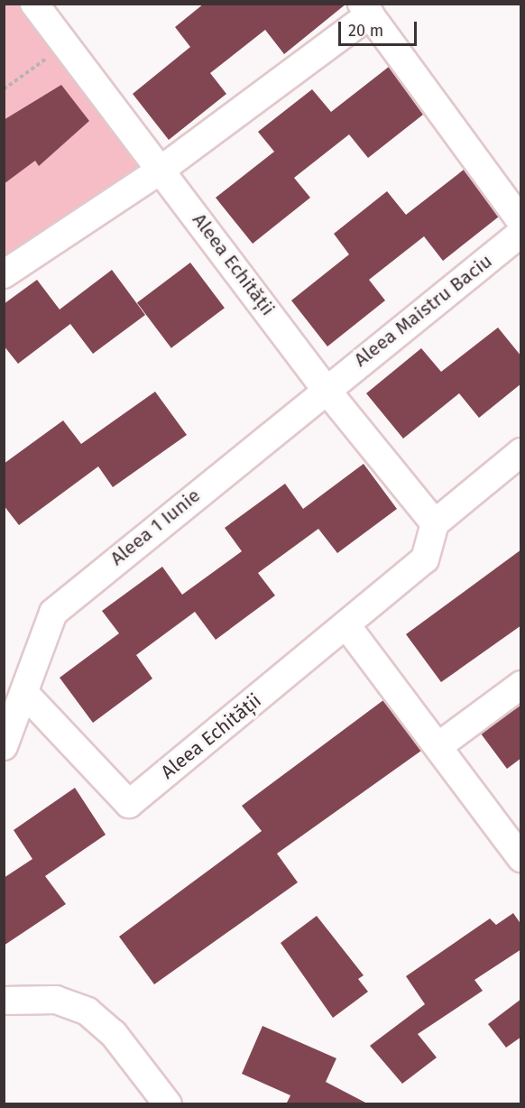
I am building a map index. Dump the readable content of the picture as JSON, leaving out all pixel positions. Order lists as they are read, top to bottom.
{
  "streets": {
    "street": ["Aleea Echității", "Aleea Maistru Baciu", "Aleea 1 Iunie"]
  },
  "crossings": [
    ["Aleea Echității", "Aleea Maistru Baciu"],
    ["Aleea Echității", "Aleea 1 Iunie"],
    ["Aleea Maistru Baciu", "Aleea 1 Iunie"]
  ],
  "scale_bar": "20 m"
}
